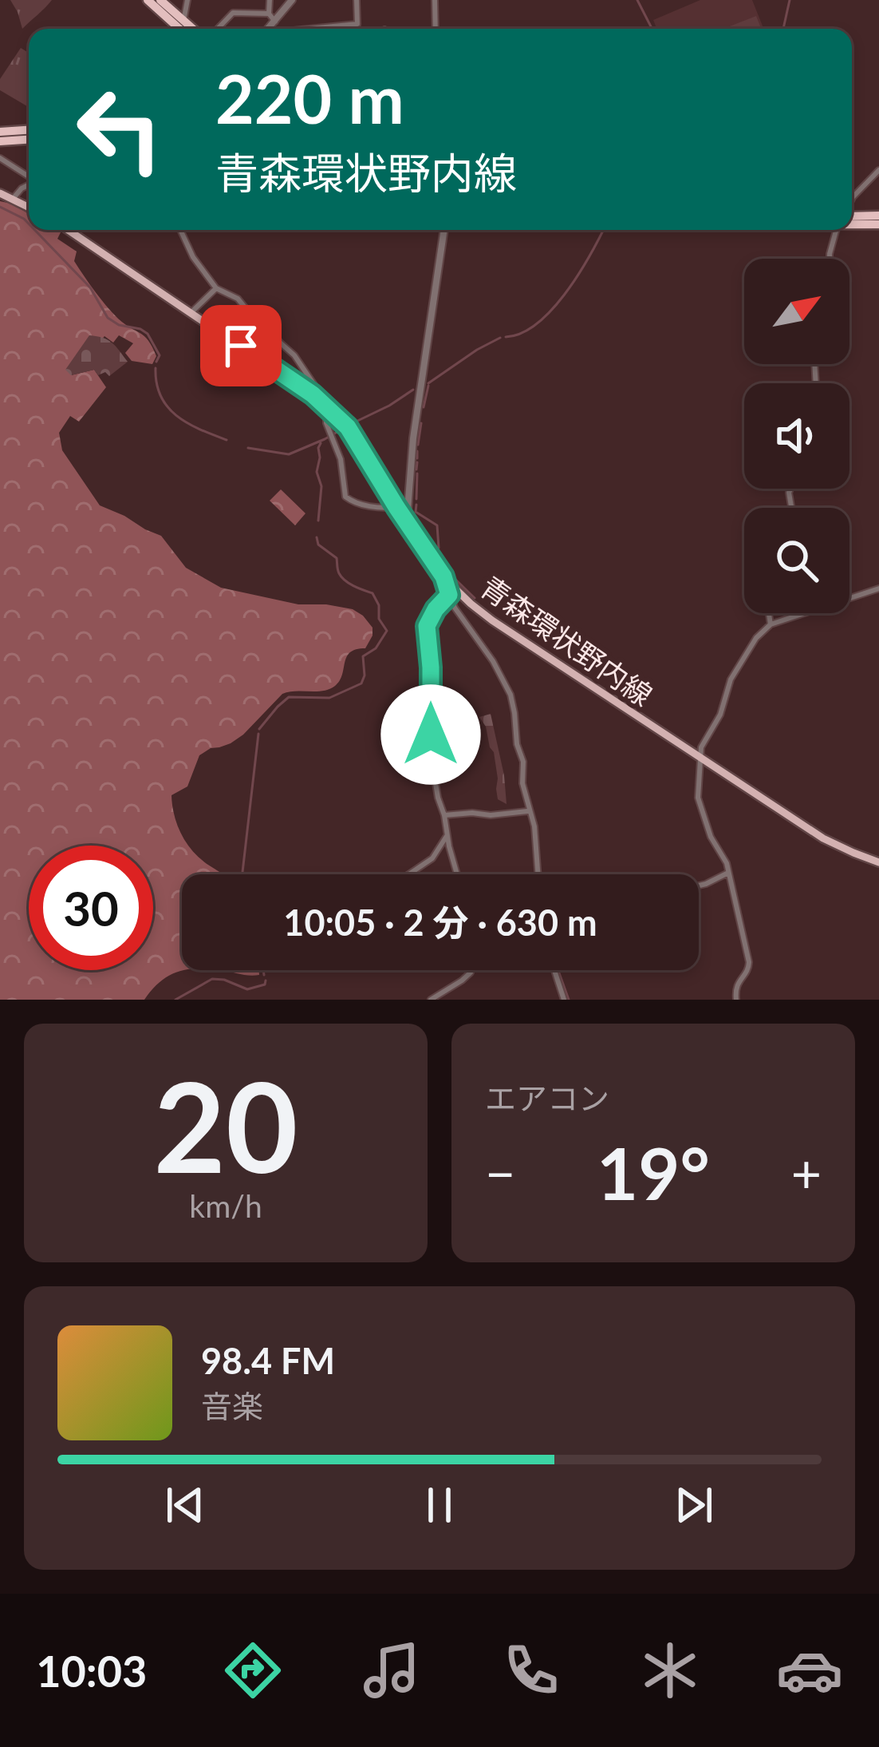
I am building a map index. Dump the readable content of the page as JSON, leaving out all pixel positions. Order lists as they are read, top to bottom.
{
  "streets": {
    "main road": ["青森環状野内線"]
  },
  "north": "top right",
  "page": {
    "turn": ["220 m", "青森環状野内線"],
    "limit": "30",
    "trip": "10:05 · 2 分 · 630 m",
    "tile": [
      ["20", "km/h"],
      "エアコン"
    ],
    "heat": ["−", "19°", "+"],
    "song": ["98.4 FM", "音楽"],
    "tabs": "10:03"
  }
}
